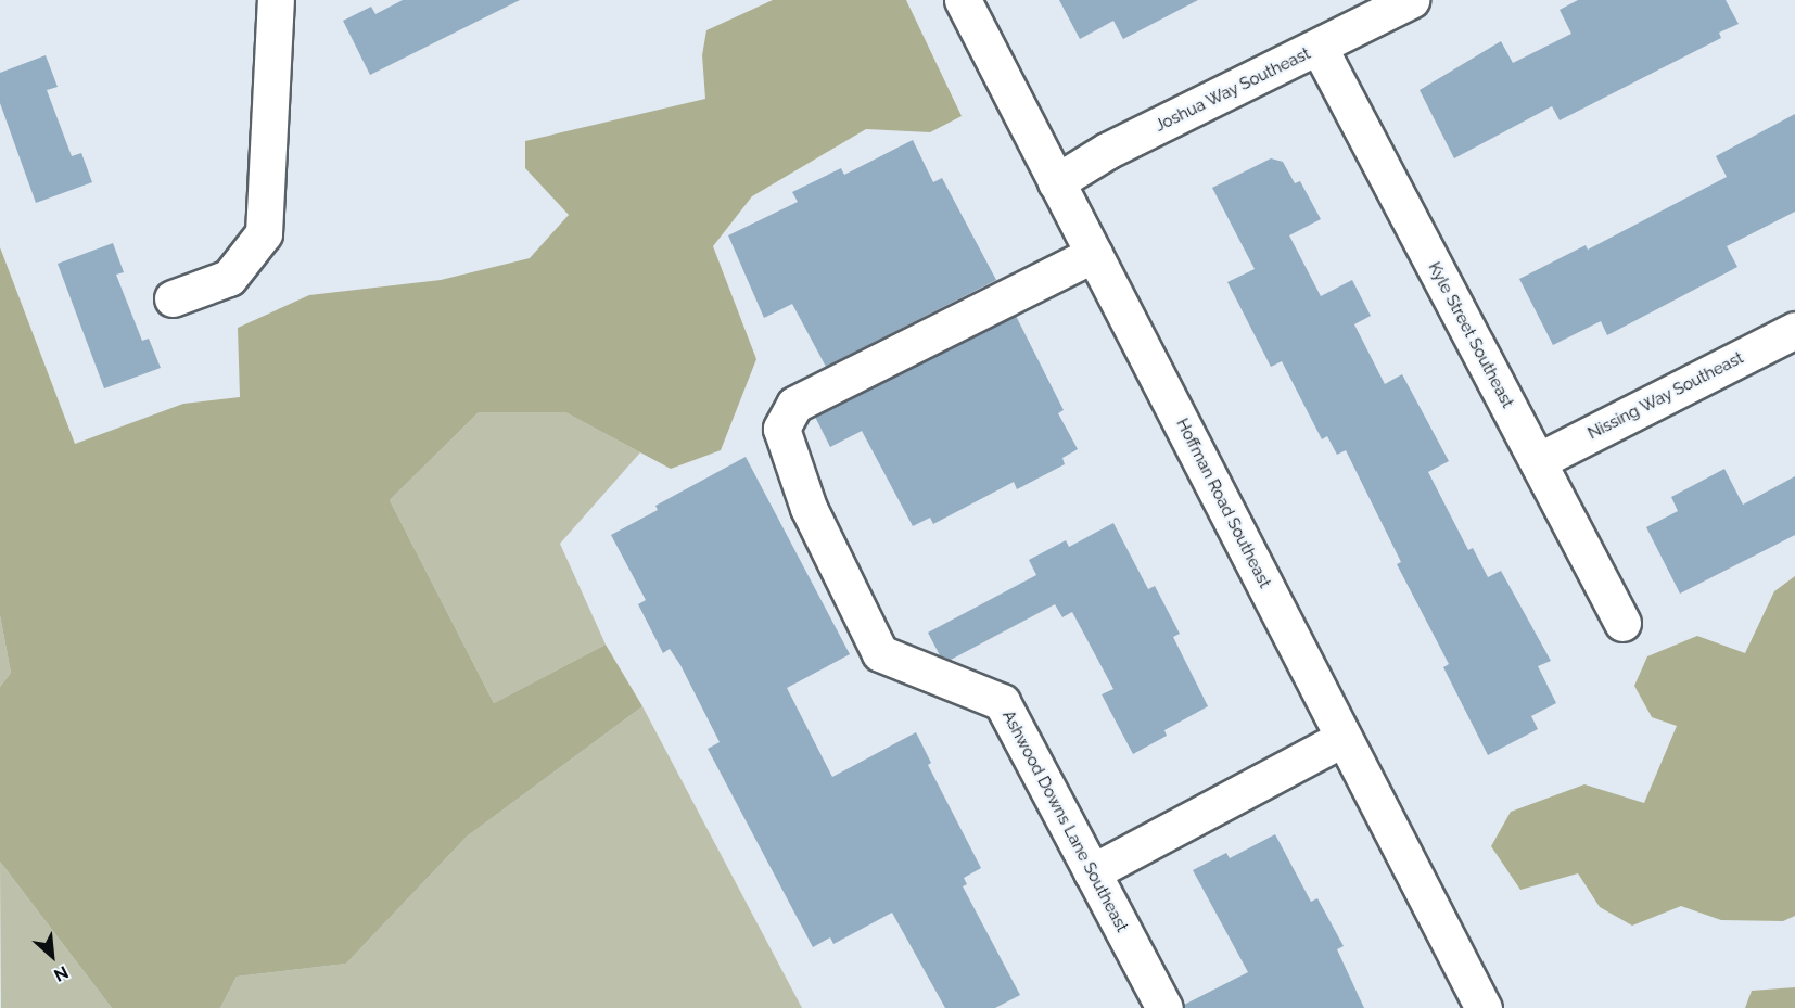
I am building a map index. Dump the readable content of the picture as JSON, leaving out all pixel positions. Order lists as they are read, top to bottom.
{
  "streets": {
    "street": [
      "Joshua Way Southeast",
      "Kyle Street Southeast",
      "Nissing Way Southeast",
      "Hoffman Road Southeast",
      "Ashwood Downs Lane Southeast"
    ]
  },
  "crossings": [
    ["Joshua Way Southeast", "Kyle Street Southeast"],
    ["Joshua Way Southeast", "Hoffman Road Southeast"],
    ["Kyle Street Southeast", "Nissing Way Southeast"],
    ["Hoffman Road Southeast", "Ashwood Downs Lane Southeast"]
  ],
  "north": "bottom right"
}
